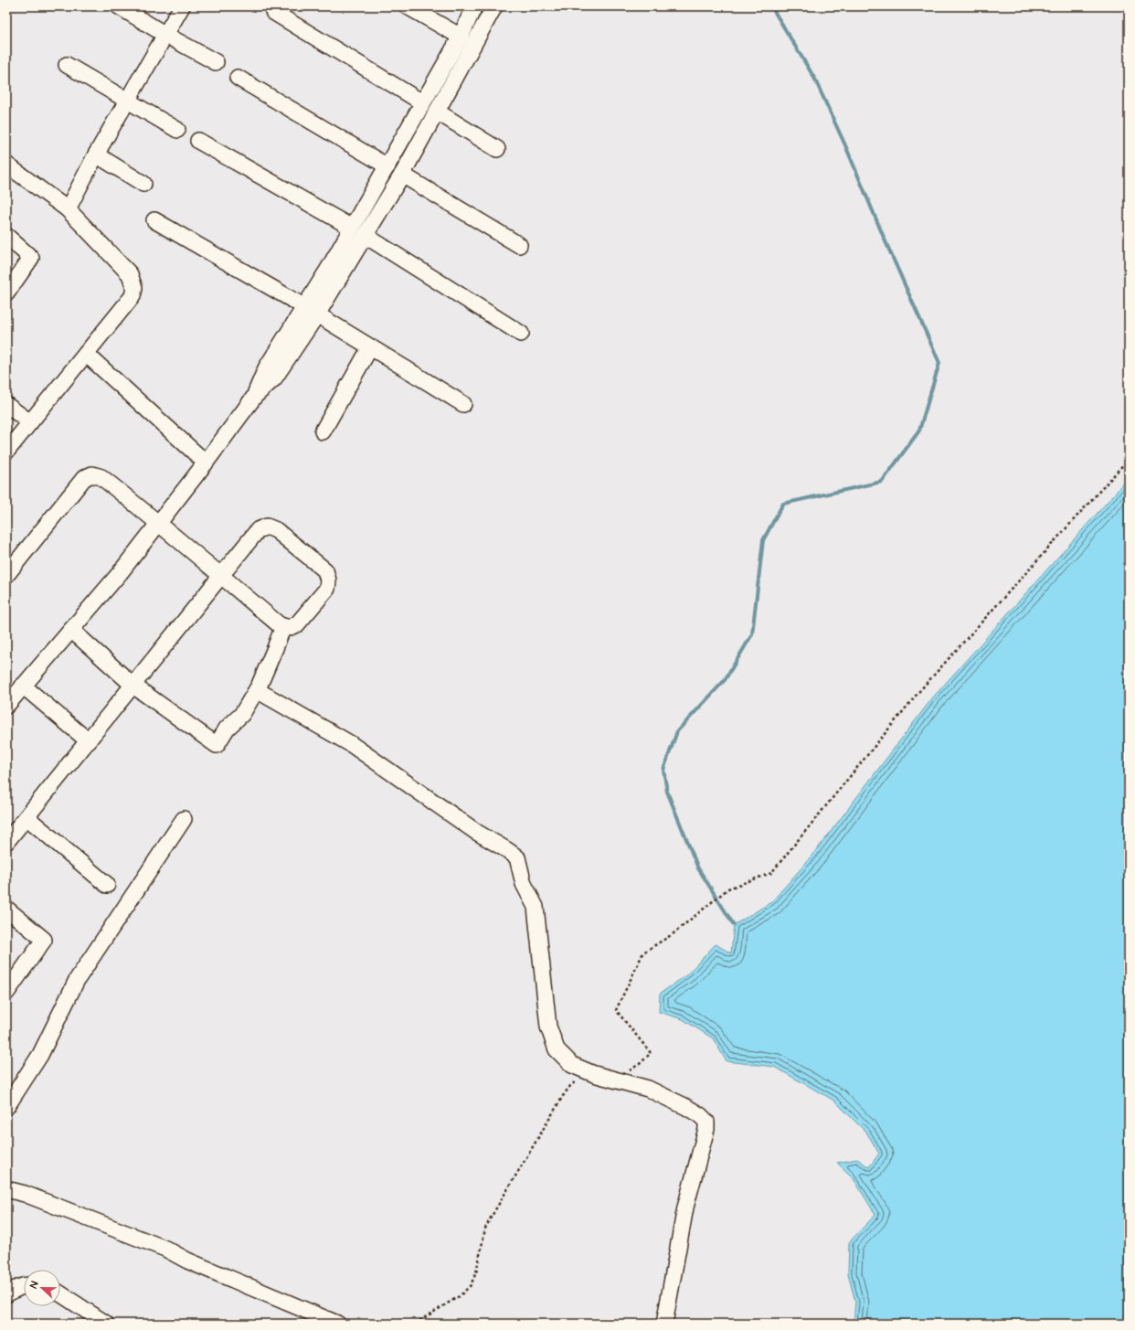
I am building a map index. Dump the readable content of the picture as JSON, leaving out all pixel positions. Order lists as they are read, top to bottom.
{
  "north": "left"
}
